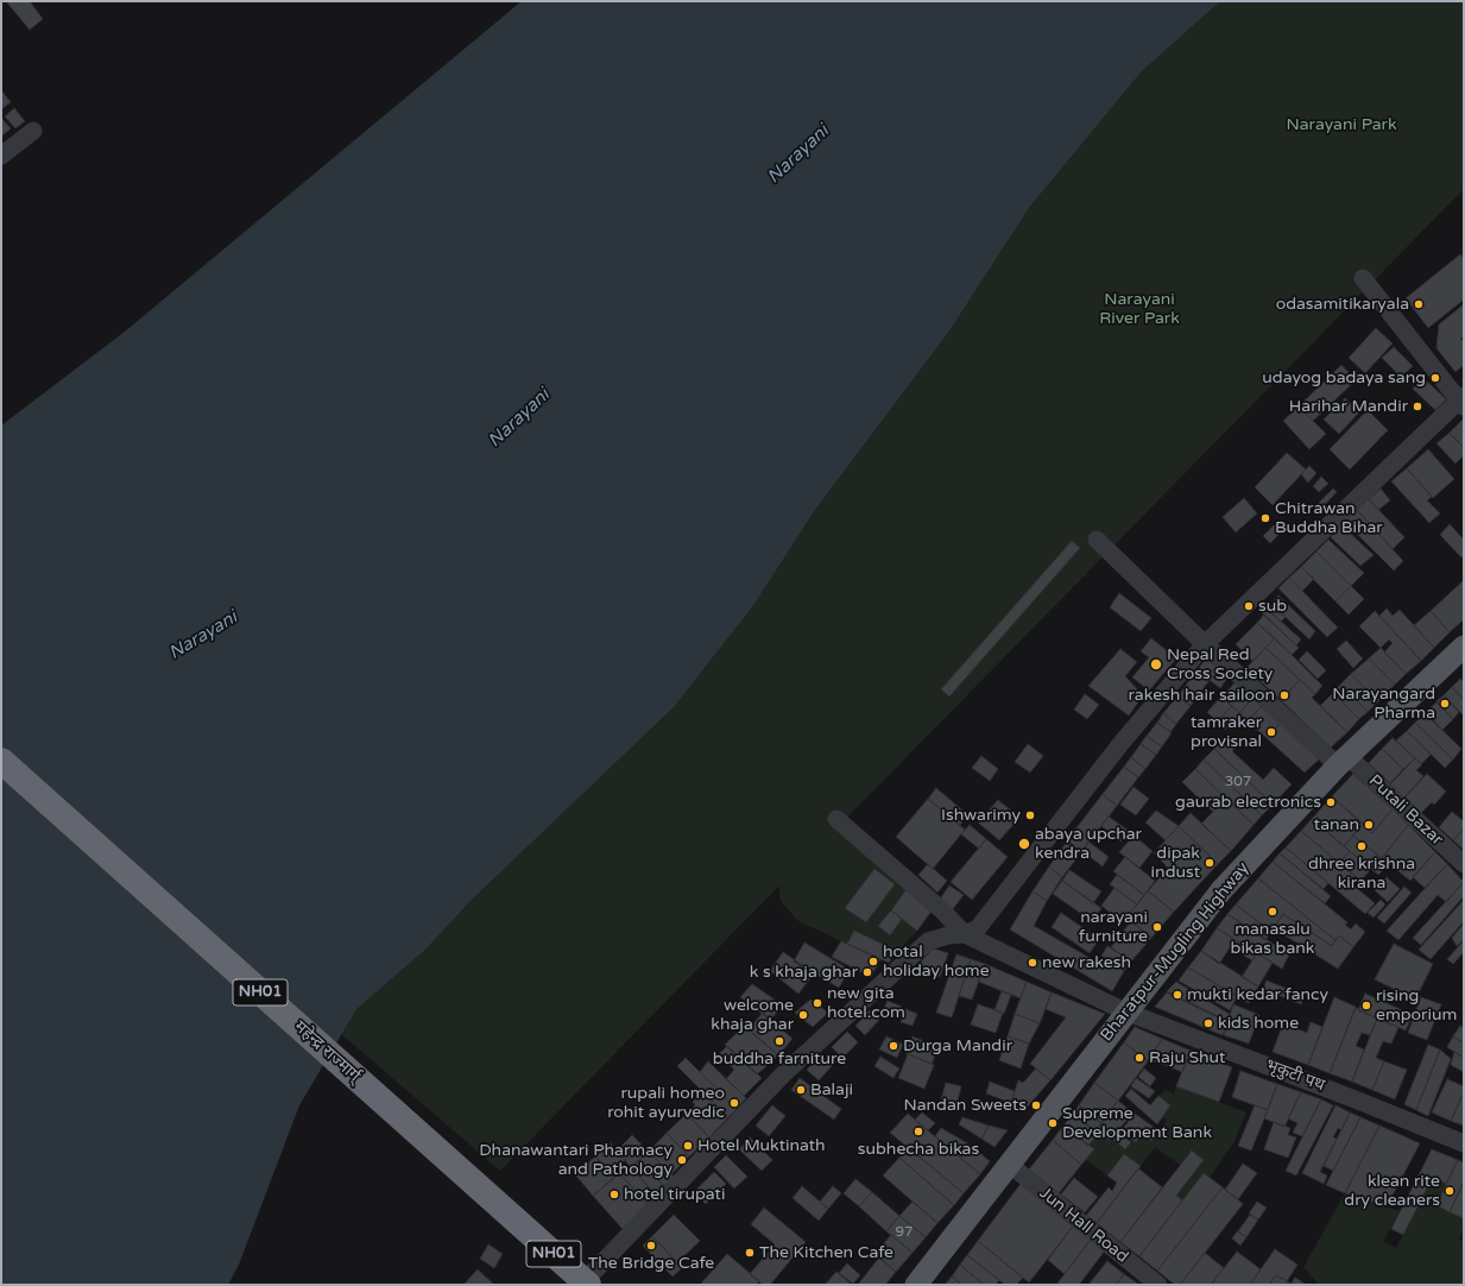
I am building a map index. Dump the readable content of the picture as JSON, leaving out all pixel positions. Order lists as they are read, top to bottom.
{
  "streets": {
    "highway": ["NH01", "महेन्द्र राज्मार्ग्"],
    "main road": ["Bharatpur-Mugling Highway"],
    "street": ["Putali Bazar", "भृकुटी पथ", "Jun Hall Road"]
  },
  "crossings": [
    ["Putali Bazar", "Bharatpur-Mugling Highway"],
    ["Bharatpur-Mugling Highway", "भृकुटी पथ"],
    ["Bharatpur-Mugling Highway", "Jun Hall Road"]
  ],
  "water": ["Narayani"],
  "parks": ["Narayani Park", "Narayani River Park"],
  "places": [
    "odasamitikaryala",
    "udayog badaya sang",
    "Harihar Mandir",
    "Chitrawan Buddha Bihar",
    "sub",
    "Nepal Red Cross Society",
    "rakesh hair sailoon",
    "Narayangard Pharma",
    "tamraker provisnal",
    "gaurab electronics",
    "Ishwarimy",
    "tanan",
    "abaya upchar kendra",
    "dhree krishna kirana",
    "dipak indust",
    "manasalu bikas bank",
    "narayani furniture",
    "hotal holiday home",
    "new rakesh",
    "k s khaja ghar",
    "mukti kedar fancy",
    "new gita hotel.com",
    "rising emporium",
    "welcome khaja ghar",
    "kids home",
    "buddha farniture",
    "Durga Mandir",
    "Raju Shut",
    "Balaji",
    "rupali homeo rohit ayurvedic",
    "Nandan Sweets",
    "Supreme Development Bank",
    "subhecha bikas",
    "Hotel Muktinath",
    "Dhanawantari Pharmacy and Pathology",
    "klean rite dry cleaners",
    "hotel tirupati",
    "The Bridge Cafe",
    "The Kitchen Cafe"
  ],
  "house_numbers": ["307", "97"]
}
